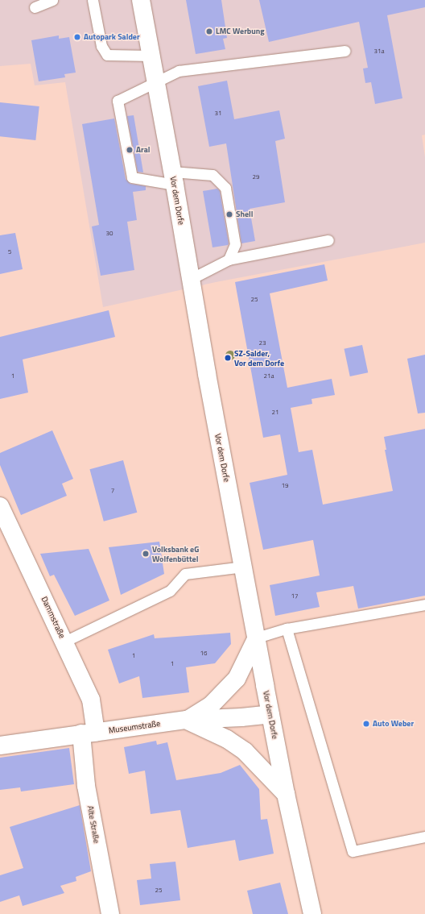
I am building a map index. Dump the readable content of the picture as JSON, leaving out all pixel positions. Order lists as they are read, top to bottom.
{
  "streets": {
    "main road": [
      "Vor dem Dorfe",
      "Dammstraße",
      "Museumstraße",
      "Alte Straße"
    ]
  },
  "crossings": [
    ["Vor dem Dorfe", "Museumstraße"],
    ["Dammstraße", "Museumstraße"],
    ["Dammstraße", "Alte Straße"],
    ["Museumstraße", "Alte Straße"]
  ],
  "places": [
    "LMC Werbung",
    "Autopark Salder",
    "Aral",
    "Shell",
    "SZ-Salder, Vor dem Dorfe",
    "Volksbank eG Wolfenbüttel",
    "Auto Weber"
  ],
  "house_numbers": [
    "31a",
    "31",
    "29",
    "30",
    "5",
    "25",
    "23",
    "1",
    "21a",
    "21",
    "19",
    "7",
    "17",
    "16",
    "1",
    "1",
    "25"
  ]
}
